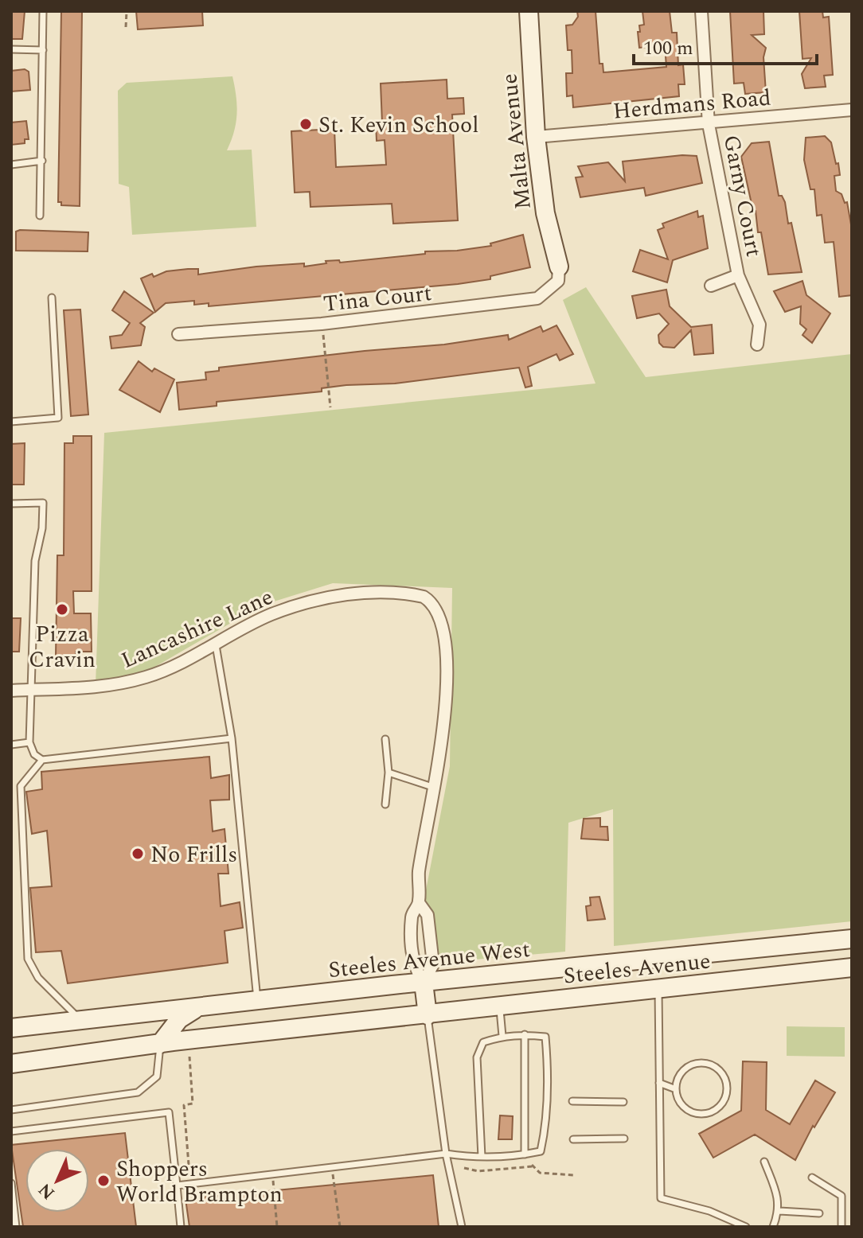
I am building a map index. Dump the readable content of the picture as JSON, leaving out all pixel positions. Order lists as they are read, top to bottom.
{
  "streets": {
    "main road": ["Malta Avenue", "Steeles Avenue West", "Steeles Avenue"],
    "street": [
      "Herdmans Road",
      "Garny Court",
      "Tina Court",
      "Lancashire Lane"
    ]
  },
  "crossings": [
    ["Herdmans Road", "Malta Avenue"],
    ["Herdmans Road", "Garny Court"],
    ["Malta Avenue", "Tina Court"],
    ["Lancashire Lane", "Steeles Avenue West"]
  ],
  "places": [
    "St. Kevin School",
    "Pizza Cravin",
    "No Frills",
    "Shoppers World Brampton"
  ],
  "scale_bar": "100 m",
  "north": "bottom left"
}
